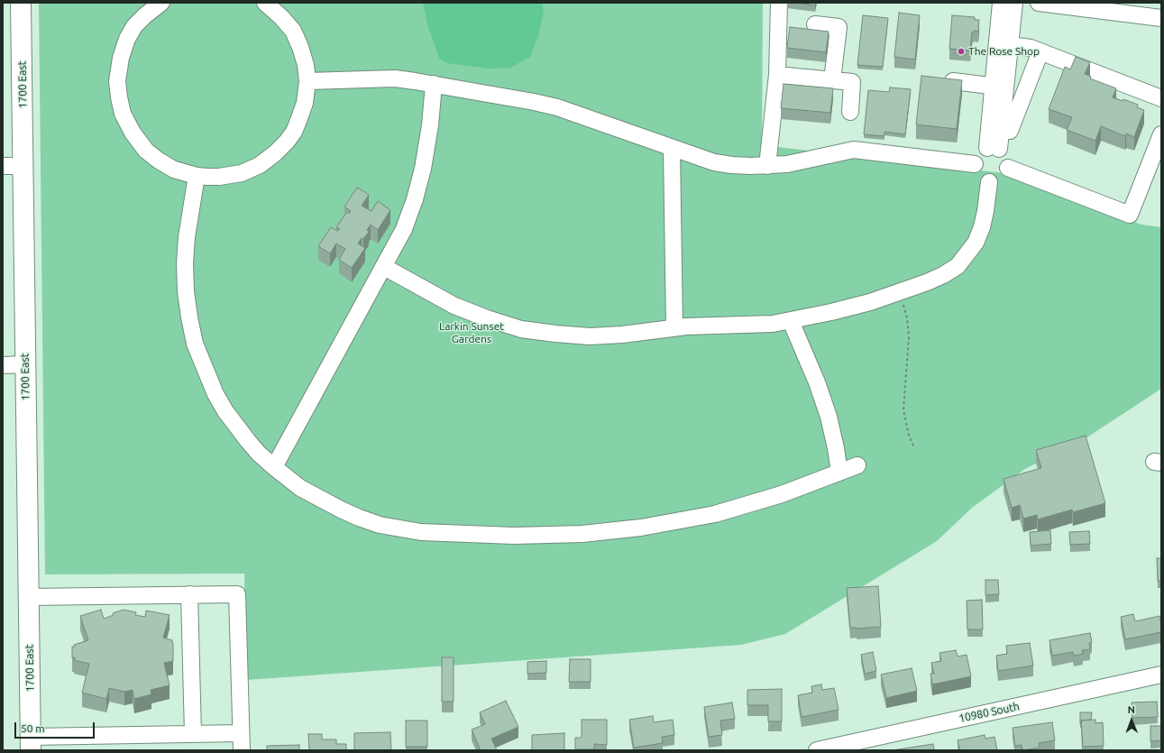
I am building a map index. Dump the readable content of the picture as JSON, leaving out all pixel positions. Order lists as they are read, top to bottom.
{
  "streets": {
    "main road": ["1700 East"],
    "street": ["10980 South"]
  },
  "parks": ["Larkin Sunset Gardens"],
  "places": ["The Rose Shop"],
  "scale_bar": "50 m",
  "north": "top"
}
